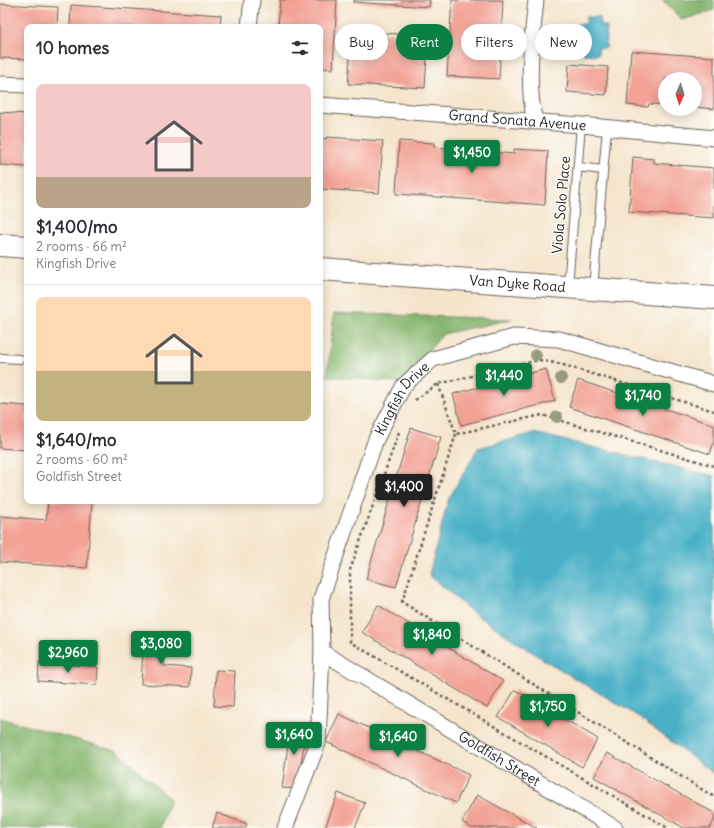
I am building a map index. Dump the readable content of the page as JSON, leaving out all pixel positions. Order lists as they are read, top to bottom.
{
  "streets": {
    "main road": ["Van Dyke Road"],
    "street": ["Grand Sonata Avenue", "Kingfish Drive", "Goldfish Street"],
    "lane": ["Viola Solo Place"]
  },
  "crossings": [
    ["Grand Sonata Avenue", "Viola Solo Place"],
    ["Viola Solo Place", "Van Dyke Road"],
    ["Kingfish Drive", "Goldfish Street"]
  ],
  "north": "bottom",
  "page": {
    "chip": [
      "Buy",
      "Rent",
      "Filters",
      "New"
    ],
    "heading": "10 homes",
    "list": [
      {
        "name": "$1,400/mo",
        "note": "2 rooms · 66 m² · Kingfish Drive"
      },
      {
        "name": "$1,640/mo",
        "note": "2 rooms · 60 m² · Goldfish Street"
      }
    ],
    "price": [
      "$1,450",
      "$1,440",
      "$1,740",
      "$1,400",
      "$1,840",
      "$3,080",
      "$2,960",
      "$1,750",
      "$1,640",
      "$1,640"
    ]
  }
}
